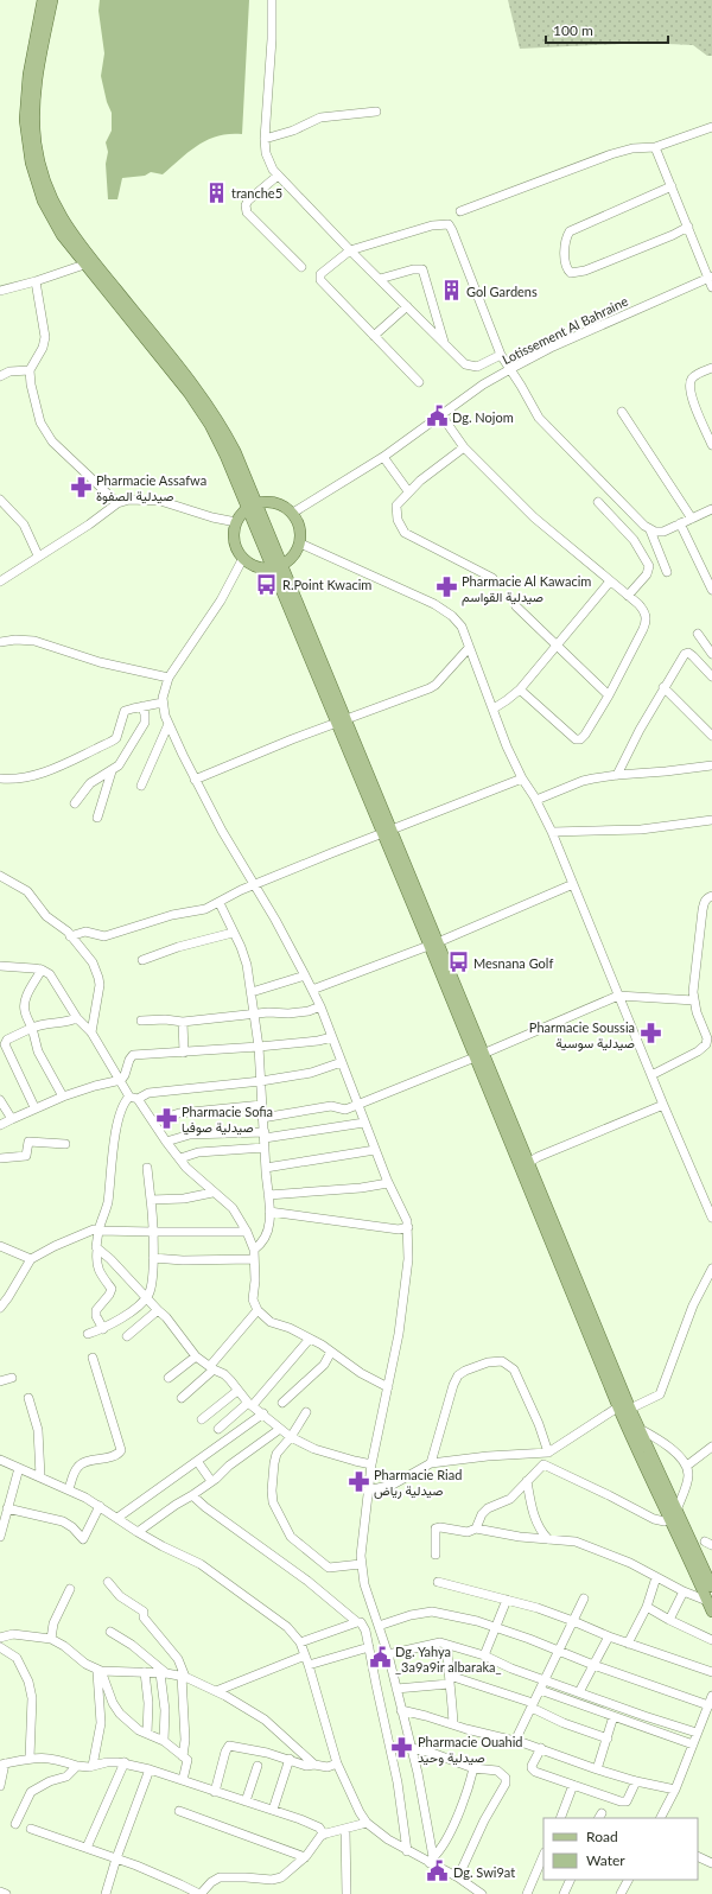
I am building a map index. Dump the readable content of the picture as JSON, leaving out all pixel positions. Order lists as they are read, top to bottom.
{
  "streets": {
    "street": ["Lotissement Al Bahraine"]
  },
  "places": {
    "building": ["tranche5", "Gol Gardens"],
    "public building": ["Dg. Nojom", "Dg. Yahya _3a9a9ir albaraka_", "Dg. Swi9at"],
    "pharmacy": [
      "Pharmacie Assafwa صيدلية الصفوة",
      "Pharmacie Al Kawacim صيدلية القواسم",
      "Pharmacie Soussia صيدلية سوسية",
      "Pharmacie Sofia صيدلية صوفيا",
      "Pharmacie Riad صيدلية رياض",
      "Pharmacie Ouahid صيدلية وحيد"
    ],
    "bus stop": ["R.Point Kwacim", "Mesnana Golf"]
  },
  "legend": ["Road", "Water"],
  "scale_bar": "100 m"
}
